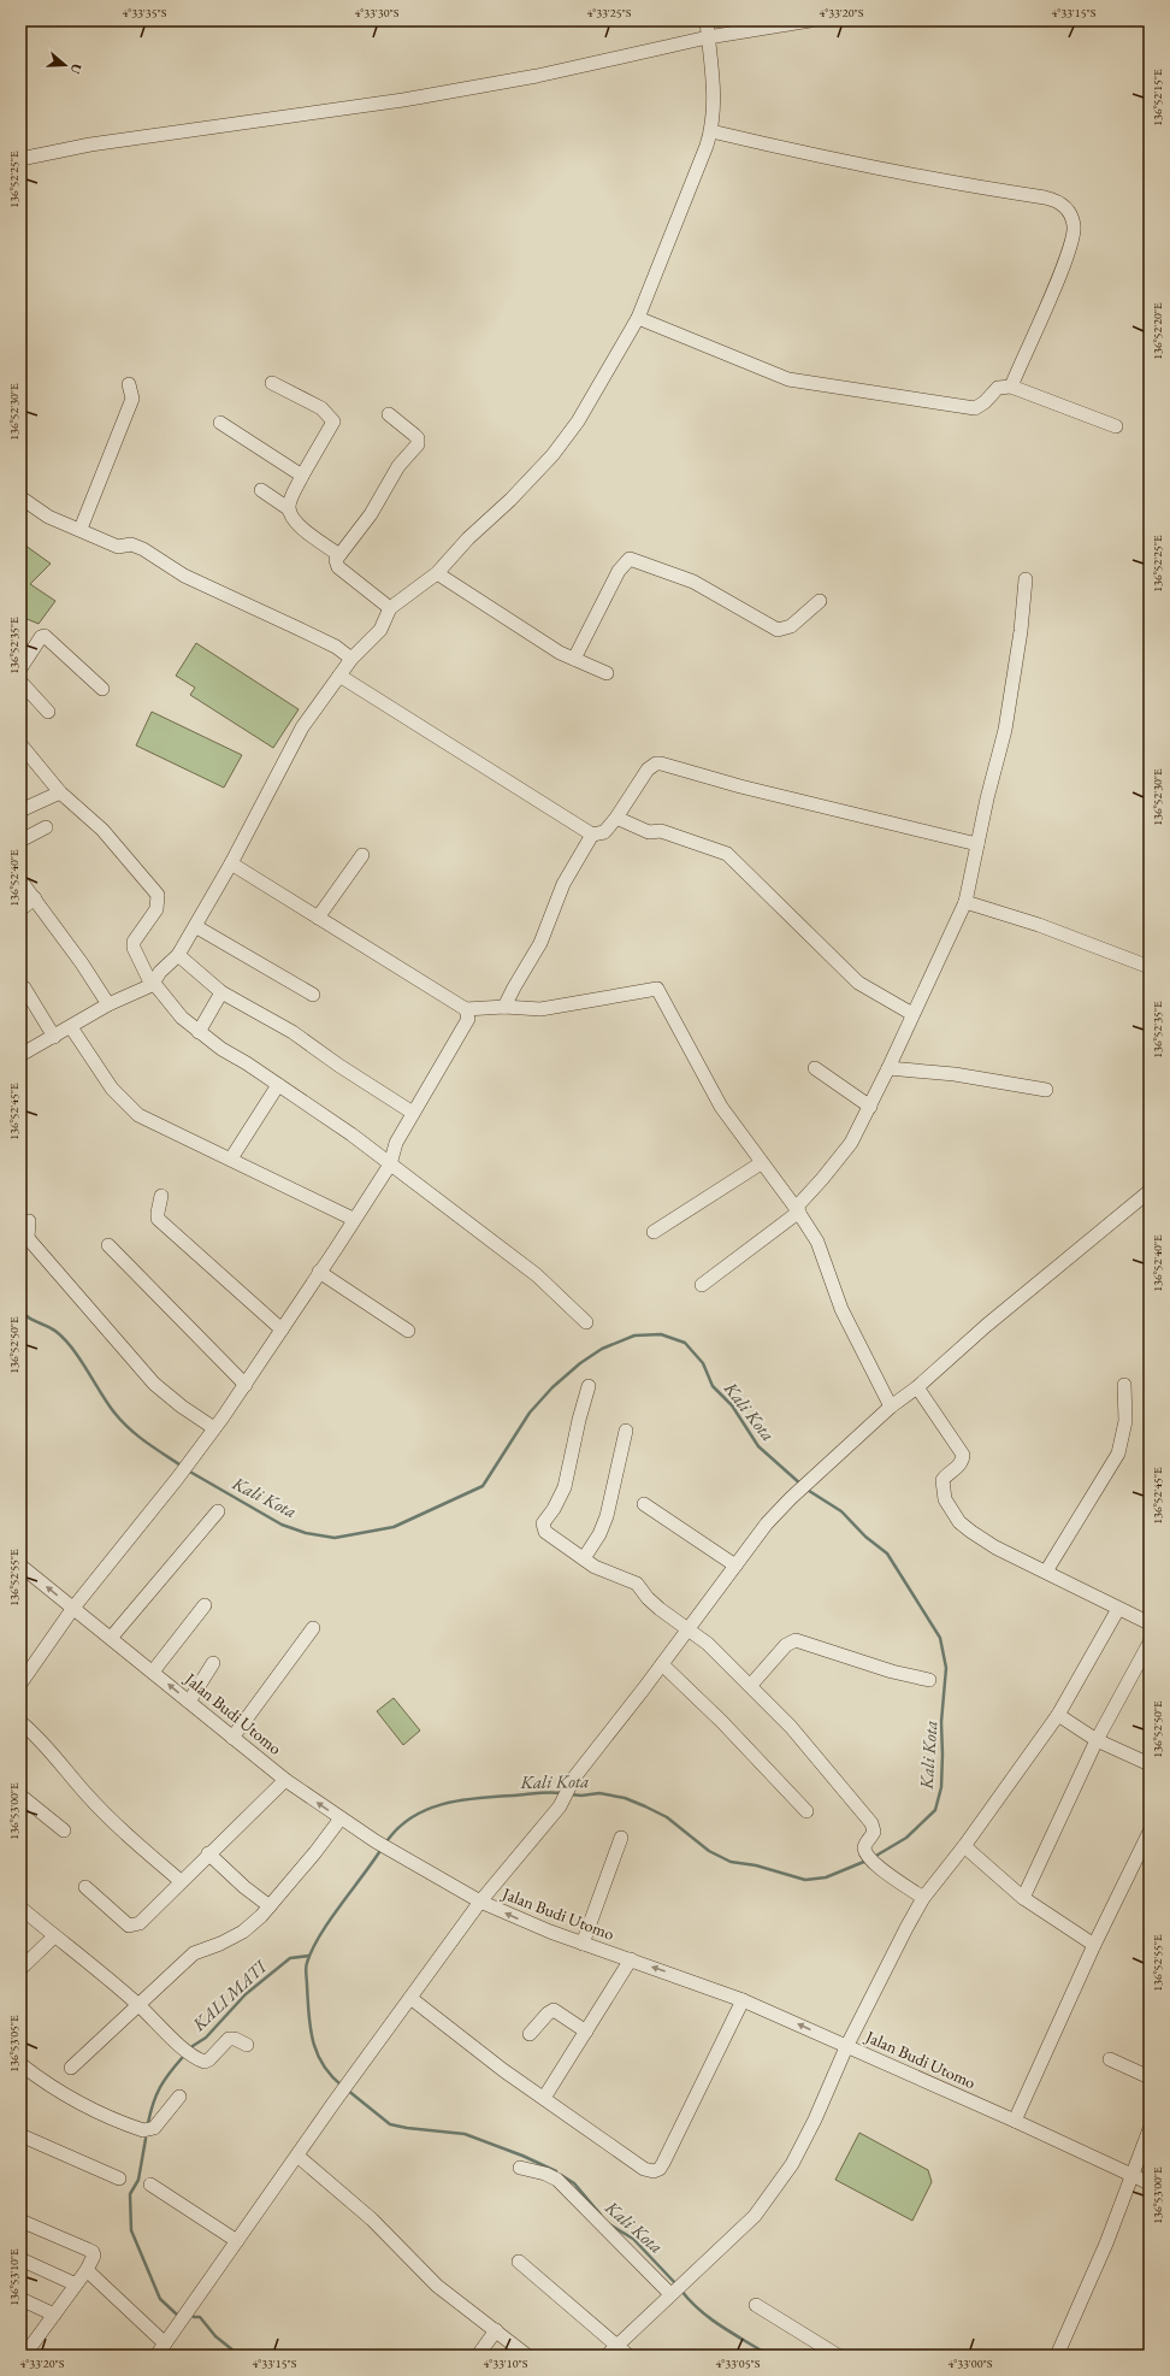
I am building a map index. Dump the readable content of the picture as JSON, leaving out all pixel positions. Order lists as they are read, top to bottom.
{
  "streets": {
    "street": ["Jalan Budi Utomo"]
  },
  "one_way": ["Jalan Budi Utomo"],
  "water": ["Kali Kota", "KALI MATI"],
  "north": "right",
  "coordinates": [
    "4°33'35\"S",
    "4°33'30\"S",
    "4°33'25\"S",
    "4°33'20\"S",
    "4°33'15\"S",
    "136°52'15\"E",
    "136°52'25\"E",
    "136°52'20\"E",
    "136°52'30\"E",
    "136°52'35\"E",
    "136°52'40\"E",
    "136°52'45\"E",
    "136°52'50\"E",
    "136°52'55\"E",
    "136°53'00\"E",
    "136°53'05\"E",
    "136°53'10\"E",
    "4°33'10\"S",
    "4°33'05\"S",
    "4°33'00\"S"
  ]
}
